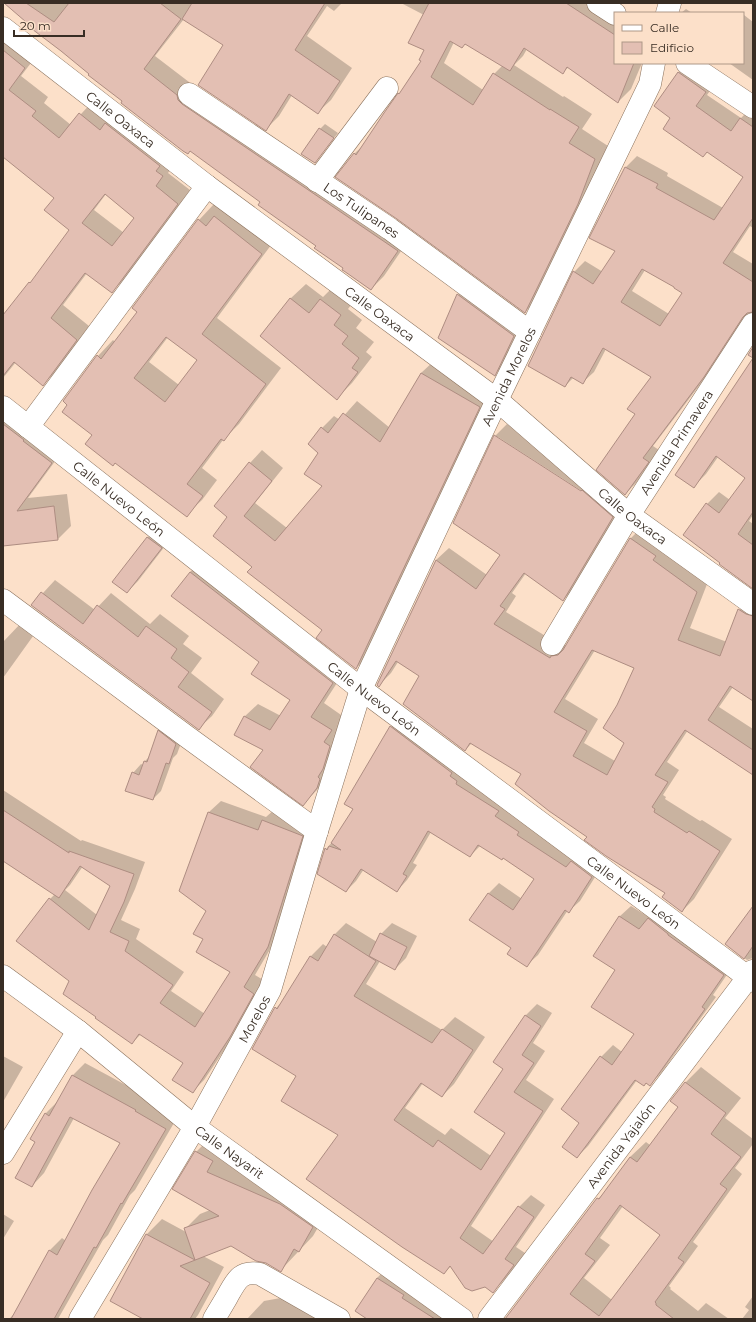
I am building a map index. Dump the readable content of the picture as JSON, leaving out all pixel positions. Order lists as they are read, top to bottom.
{
  "streets": {
    "street": [
      "Calle Oaxaca",
      "Los Tulipanes",
      "Avenida Morelos",
      "Avenida Primavera",
      "Calle Nuevo León",
      "Morelos",
      "Avenida Yajalón",
      "Calle Nayarit"
    ]
  },
  "crossings": [
    ["Calle Oaxaca", "Avenida Morelos"],
    ["Calle Oaxaca", "Avenida Primavera"],
    ["Los Tulipanes", "Avenida Morelos"],
    ["Avenida Morelos", "Calle Nuevo León"],
    ["Avenida Morelos", "Morelos"],
    ["Calle Nuevo León", "Morelos"],
    ["Calle Nuevo León", "Avenida Yajalón"],
    ["Morelos", "Calle Nayarit"]
  ],
  "legend": ["Calle", "Edificio"],
  "scale_bar": "20 m"
}
